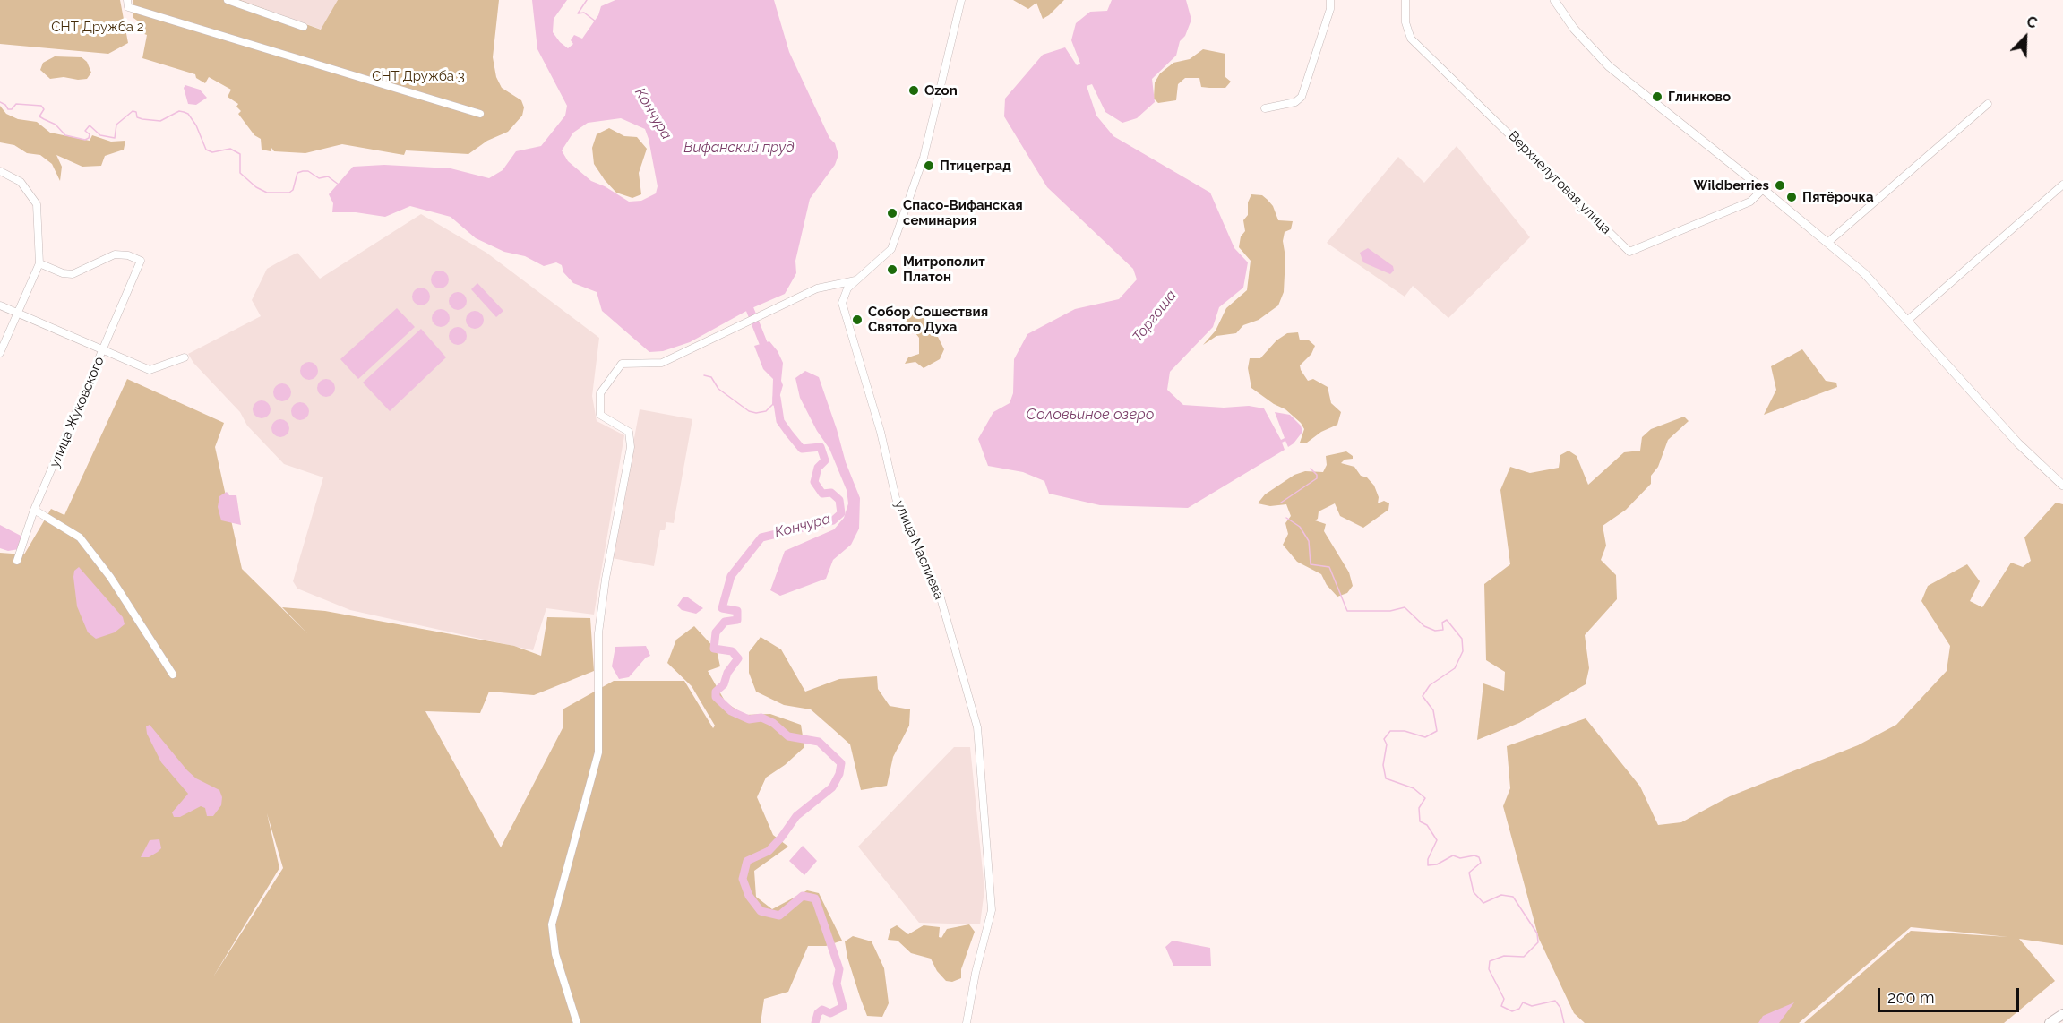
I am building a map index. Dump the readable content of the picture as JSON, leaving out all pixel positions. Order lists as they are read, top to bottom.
{
  "streets": {
    "street": ["Верхнелуговая улица", "улица Жуковского", "улица Маслиева"]
  },
  "water": [
    "Кончура",
    "Вифанский пруд",
    "Торгоша",
    "Соловьиное озеро"
  ],
  "parks": ["СНТ Дружба 2", "СНТ Дружба 3"],
  "places": [
    "Ozon",
    "Глинково",
    "Птицеград",
    "Wildberries",
    "Пятёрочка",
    "Спасо-Вифанская семинария",
    "Митрополит Платон",
    "Собор Сошествия Святого Духа"
  ],
  "scale_bar": "200 m",
  "north": "top right"
}
